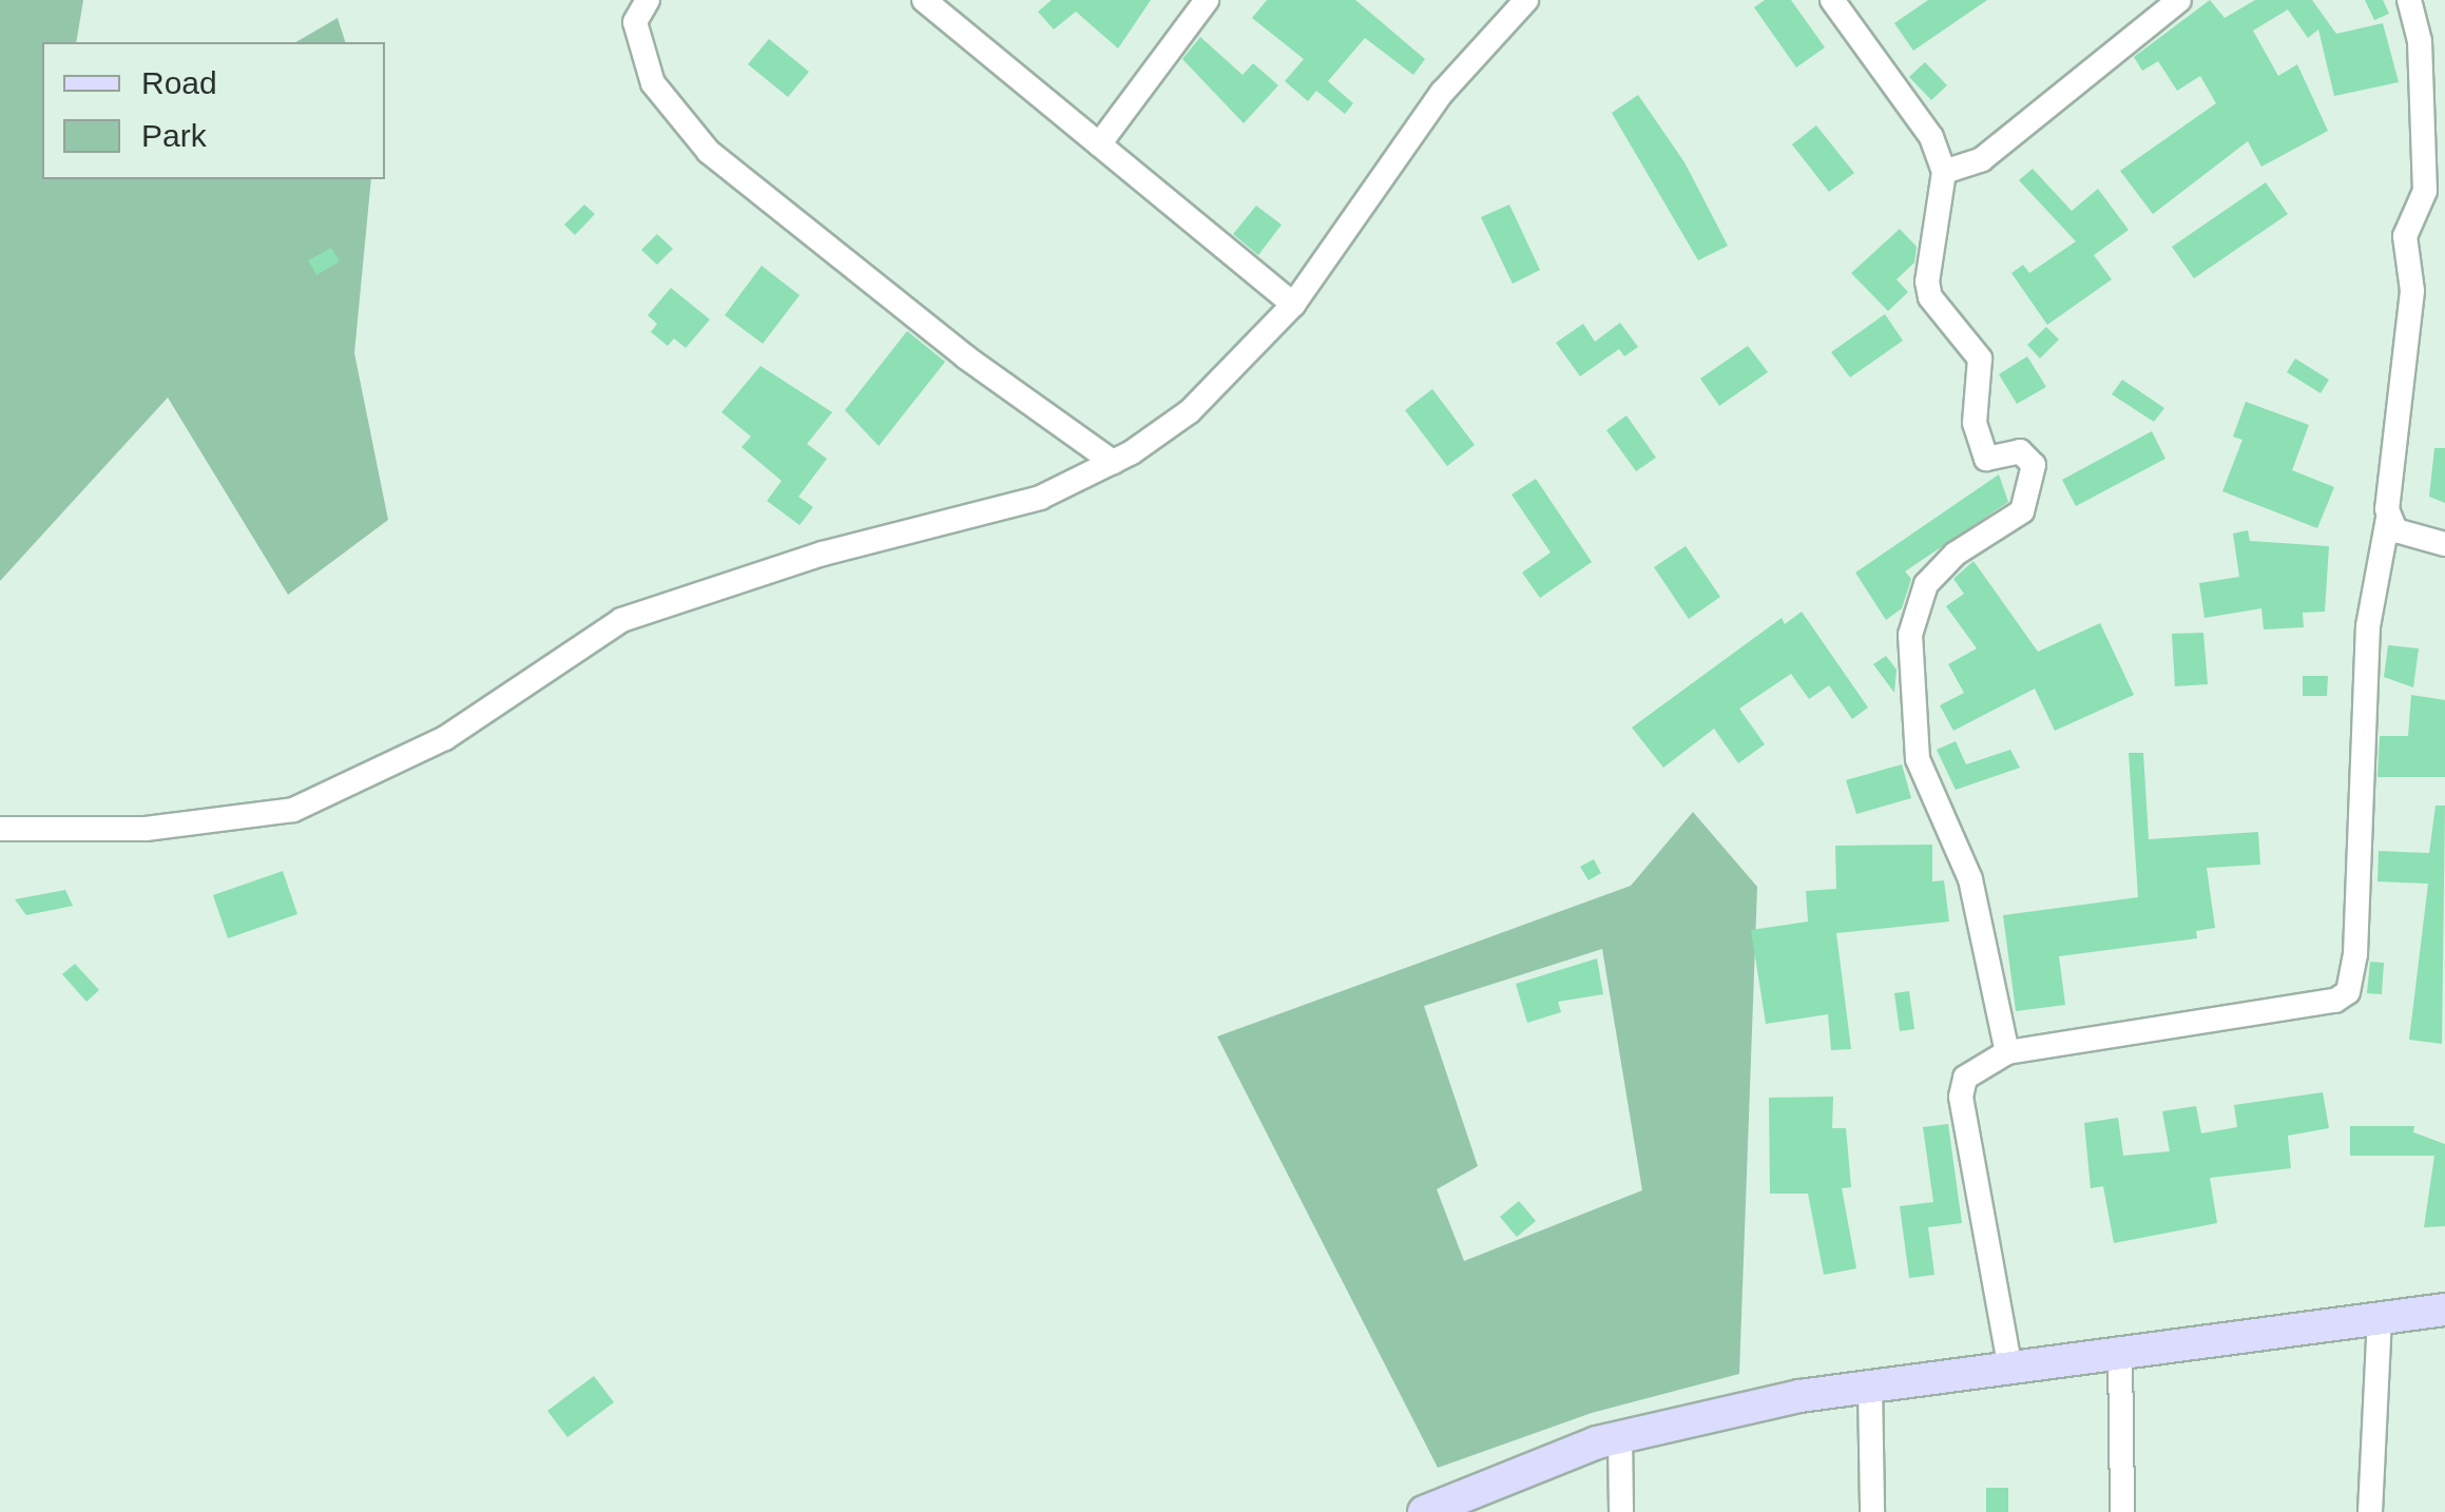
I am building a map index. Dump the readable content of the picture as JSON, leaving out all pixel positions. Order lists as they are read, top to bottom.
{
  "legend": ["Road", "Park"]
}
